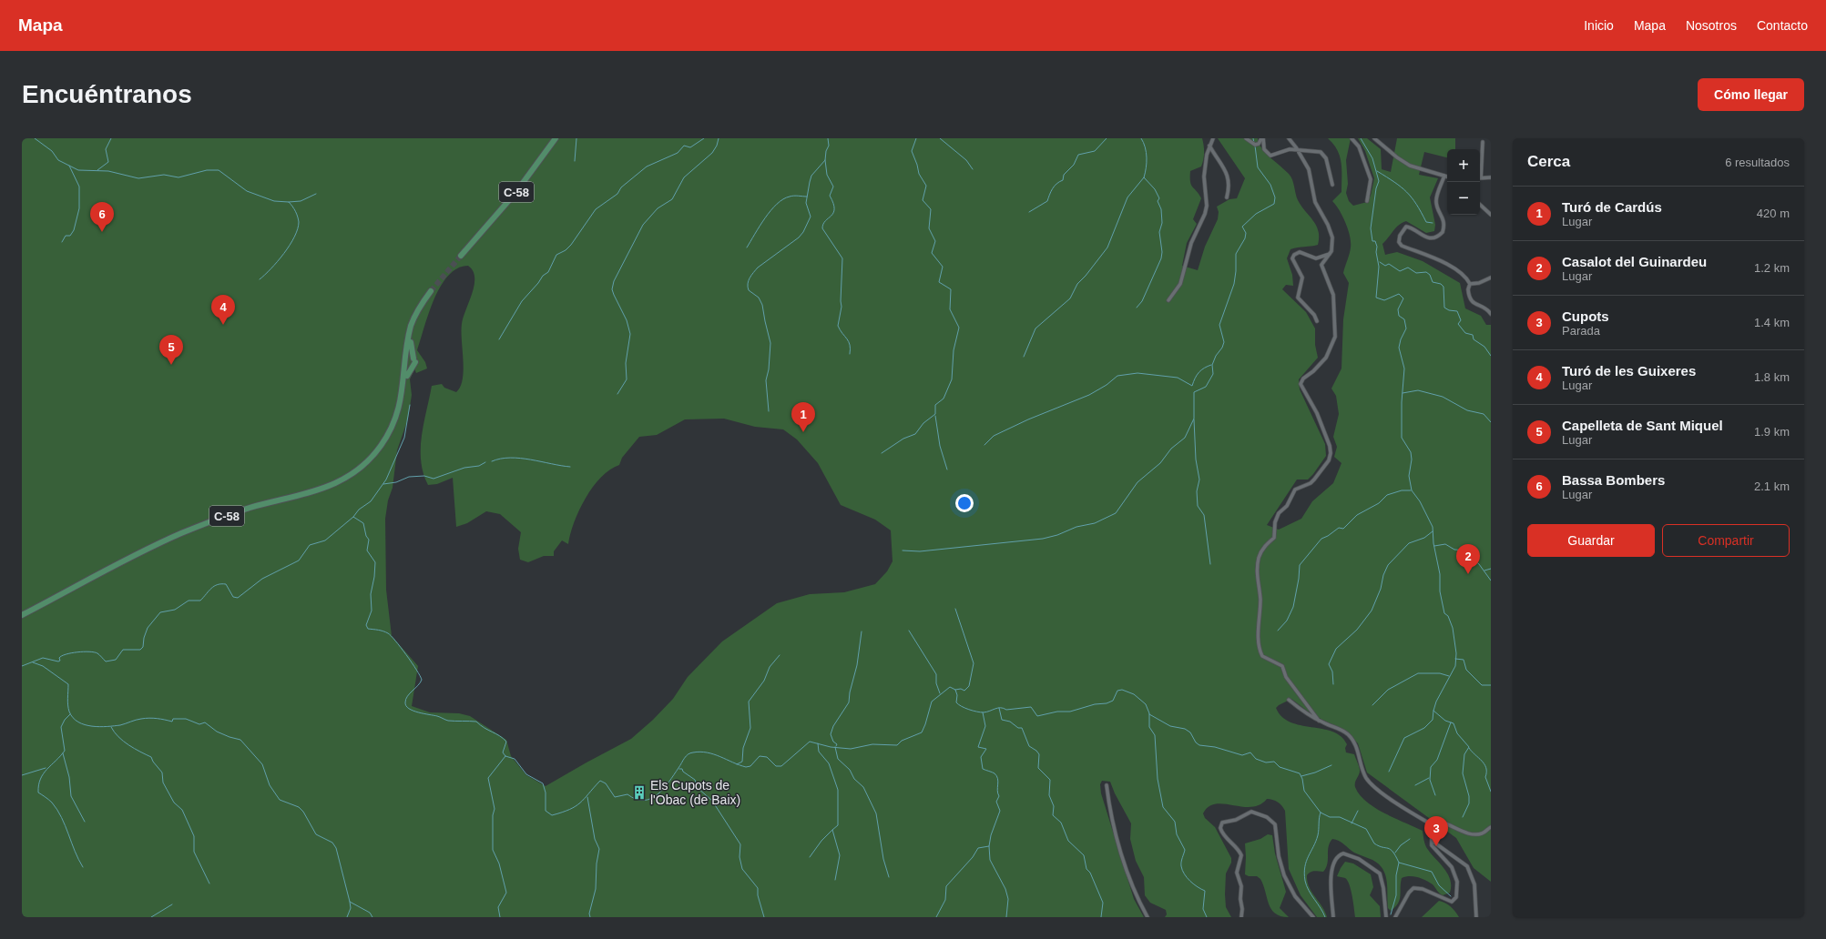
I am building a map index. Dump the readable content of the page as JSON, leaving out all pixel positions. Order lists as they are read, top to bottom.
{
  "streets": {
    "main road": ["C-58"]
  },
  "places": {
    "building": ["Els Cupots de l'Obac (de Baix)"]
  },
  "page": {
    "header": "Mapa",
    "nav": [
      "Inicio",
      "Mapa",
      "Nosotros",
      "Contacto"
    ],
    "buttons": [
      "Cómo llegar",
      ["Guardar", "Compartir"]
    ],
    "title": "Encuéntranos",
    "heading": ["Cerca", "6 resultados"],
    "map_buttons": ["+", "−"],
    "list": [
      {
        "mark": "1",
        "name": "Turó de Cardús",
        "note": "Lugar",
        "value": "420 m"
      },
      {
        "mark": "2",
        "name": "Casalot del Guinardeu",
        "note": "Lugar",
        "value": "1.2 km"
      },
      {
        "mark": "3",
        "name": "Cupots",
        "note": "Parada",
        "value": "1.4 km"
      },
      {
        "mark": "4",
        "name": "Turó de les Guixeres",
        "note": "Lugar",
        "value": "1.8 km"
      },
      {
        "mark": "5",
        "name": "Capelleta de Sant Miquel",
        "note": "Lugar",
        "value": "1.9 km"
      },
      {
        "mark": "6",
        "name": "Bassa Bombers",
        "note": "Lugar",
        "value": "2.1 km"
      }
    ],
    "pins": [
      "6",
      "4",
      "5",
      "1",
      "2",
      "3"
    ]
  }
}
